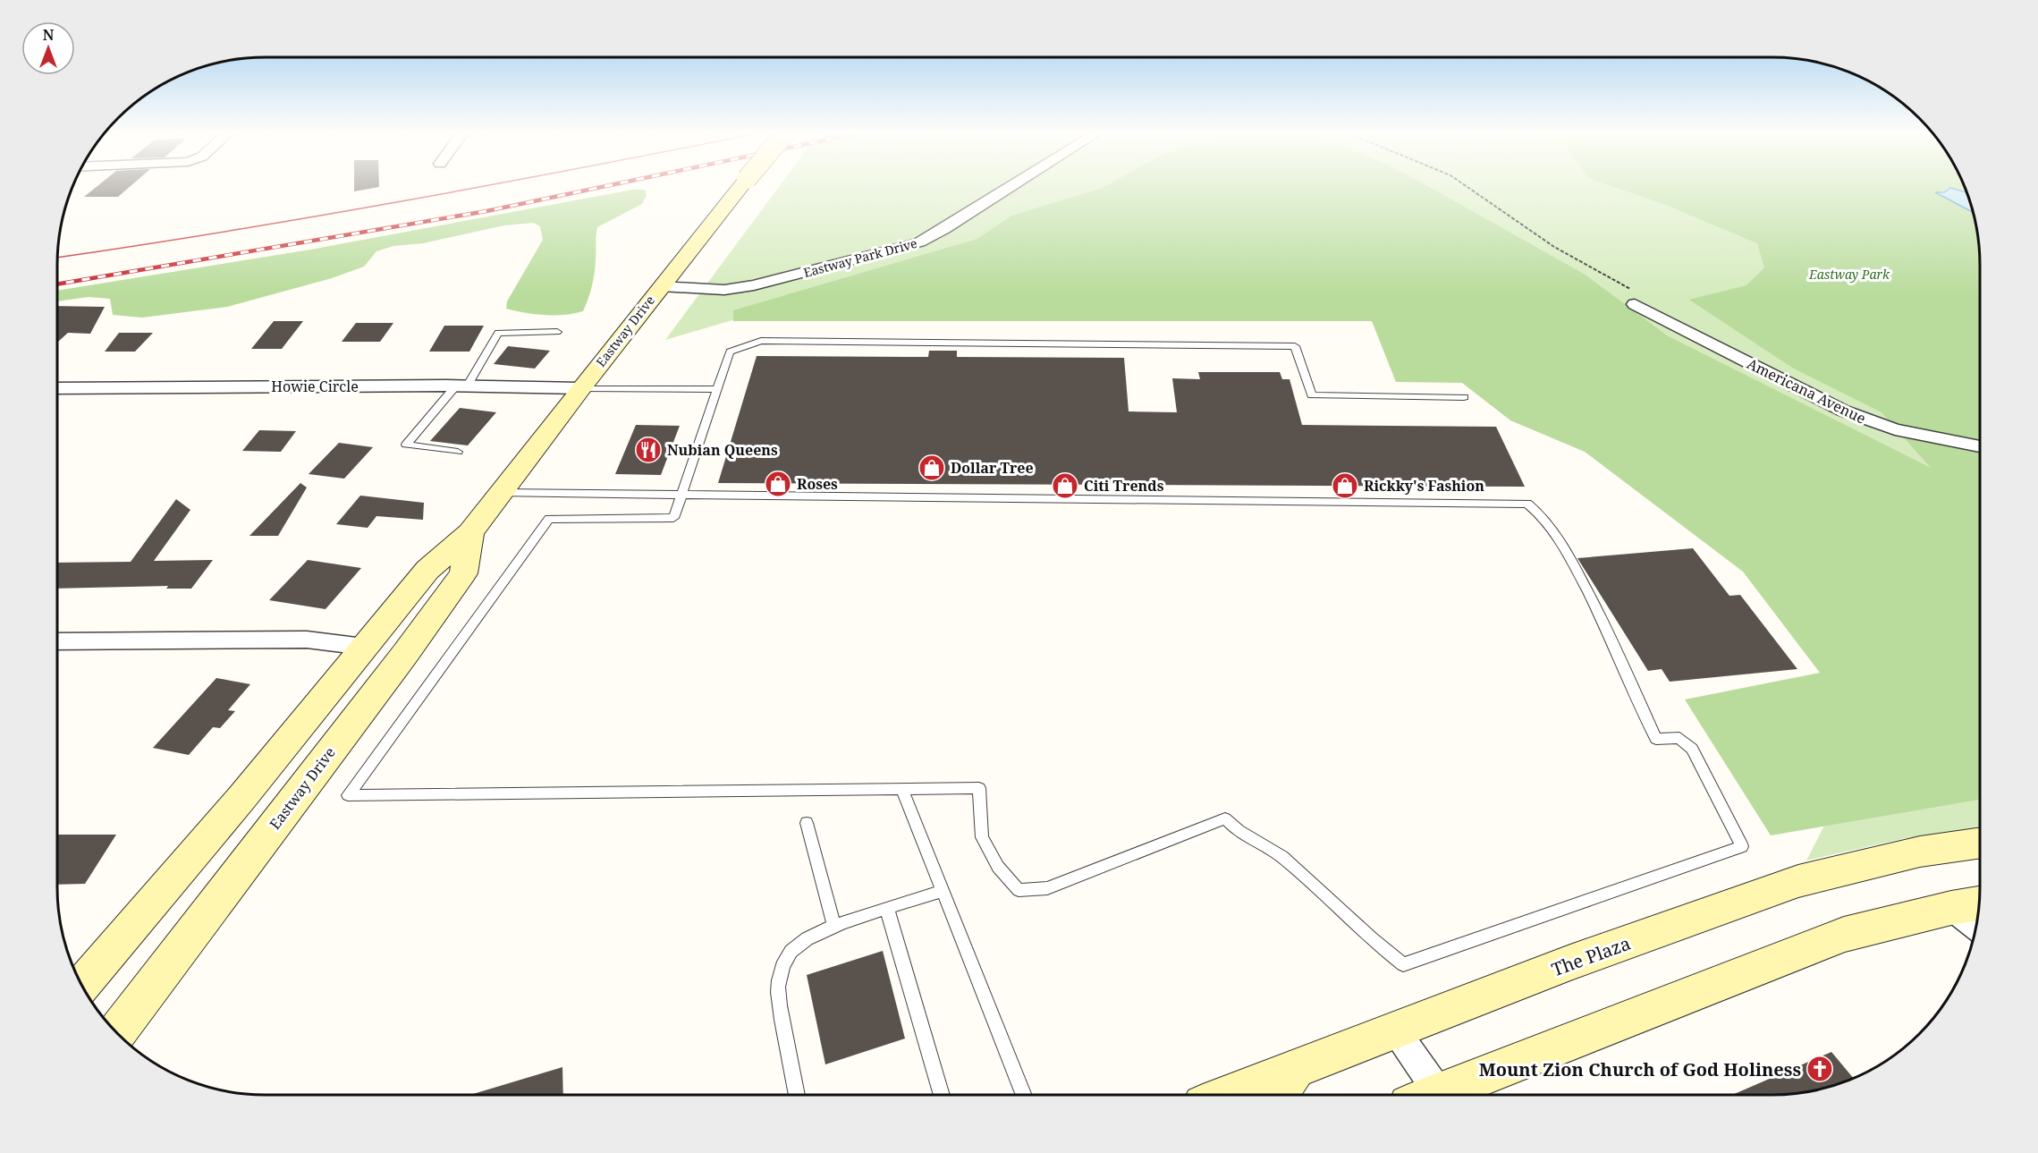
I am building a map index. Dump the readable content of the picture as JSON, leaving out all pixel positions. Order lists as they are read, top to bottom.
{
  "streets": {
    "main road": ["Eastway Drive", "The Plaza"],
    "street": ["Eastway Park Drive", "Howie Circle", "Americana Avenue"]
  },
  "crossings": [
    ["Eastway Park Drive", "Eastway Drive"],
    ["Eastway Drive", "Howie Circle"]
  ],
  "parks": ["Eastway Park"],
  "places": {
    "restaurant": ["Nubian Queens"],
    "shop": [
      "Dollar Tree",
      "Roses",
      "Citi Trends",
      "Rickky's Fashion"
    ],
    "church": ["Mount Zion Church of God Holiness"]
  },
  "north": "top"
}
